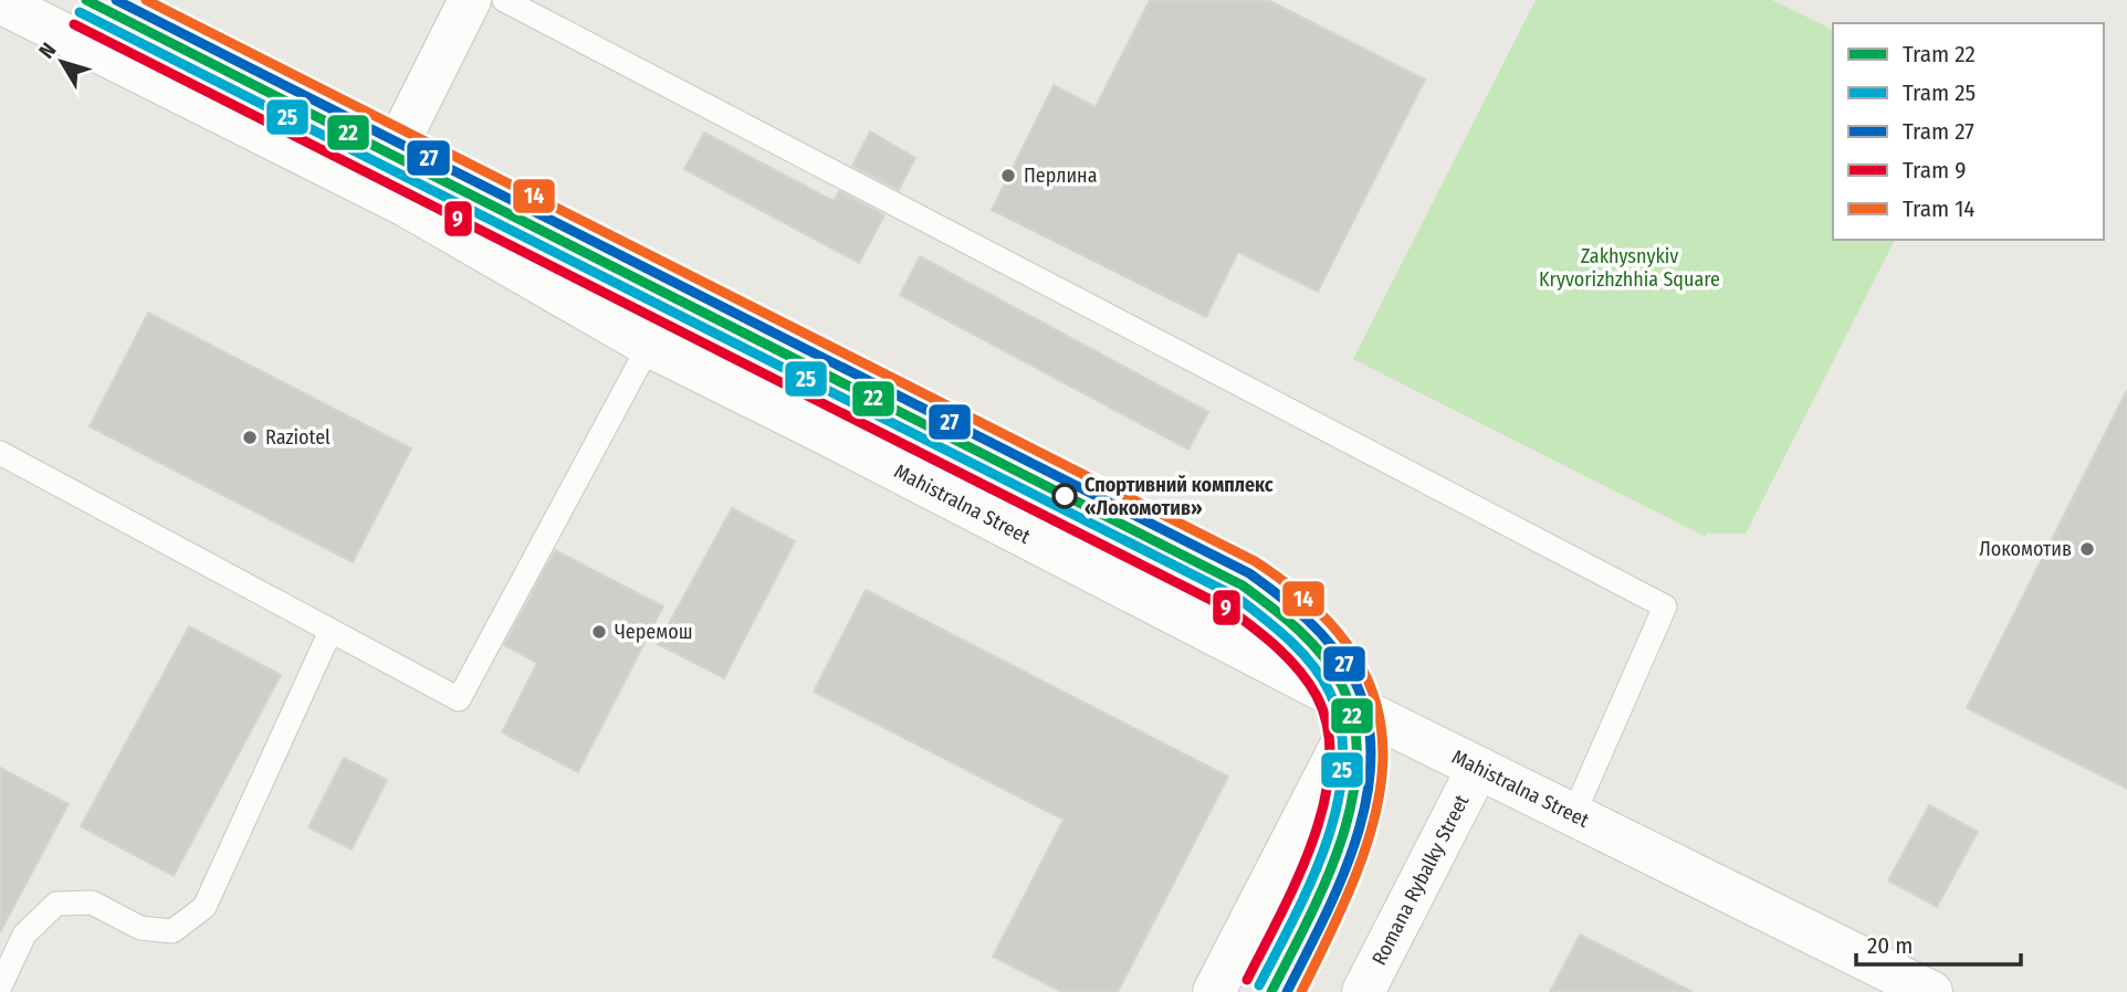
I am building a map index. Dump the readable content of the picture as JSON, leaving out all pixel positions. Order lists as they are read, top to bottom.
{
  "streets": {
    "main road": ["Mahistralna Street", "Romana Rybalky Street"]
  },
  "crossings": [
    ["Mahistralna Street", "Romana Rybalky Street"]
  ],
  "parks": ["Zakhysnykiv Kryvorizhzhhia Square"],
  "places": [
    "Перлина",
    "Raziotel",
    "Спортивний комплекс «Локомотив»",
    "Локомотив",
    "Черемош"
  ],
  "lines": [
    "tram line 22",
    "tram line 27",
    "tram line 14",
    "tram line 25",
    "tram line 9"
  ],
  "legend": [
    "Tram 22",
    "Tram 25",
    "Tram 27",
    "Tram 9",
    "Tram 14"
  ],
  "scale_bar": "20 m",
  "north": "top left"
}
